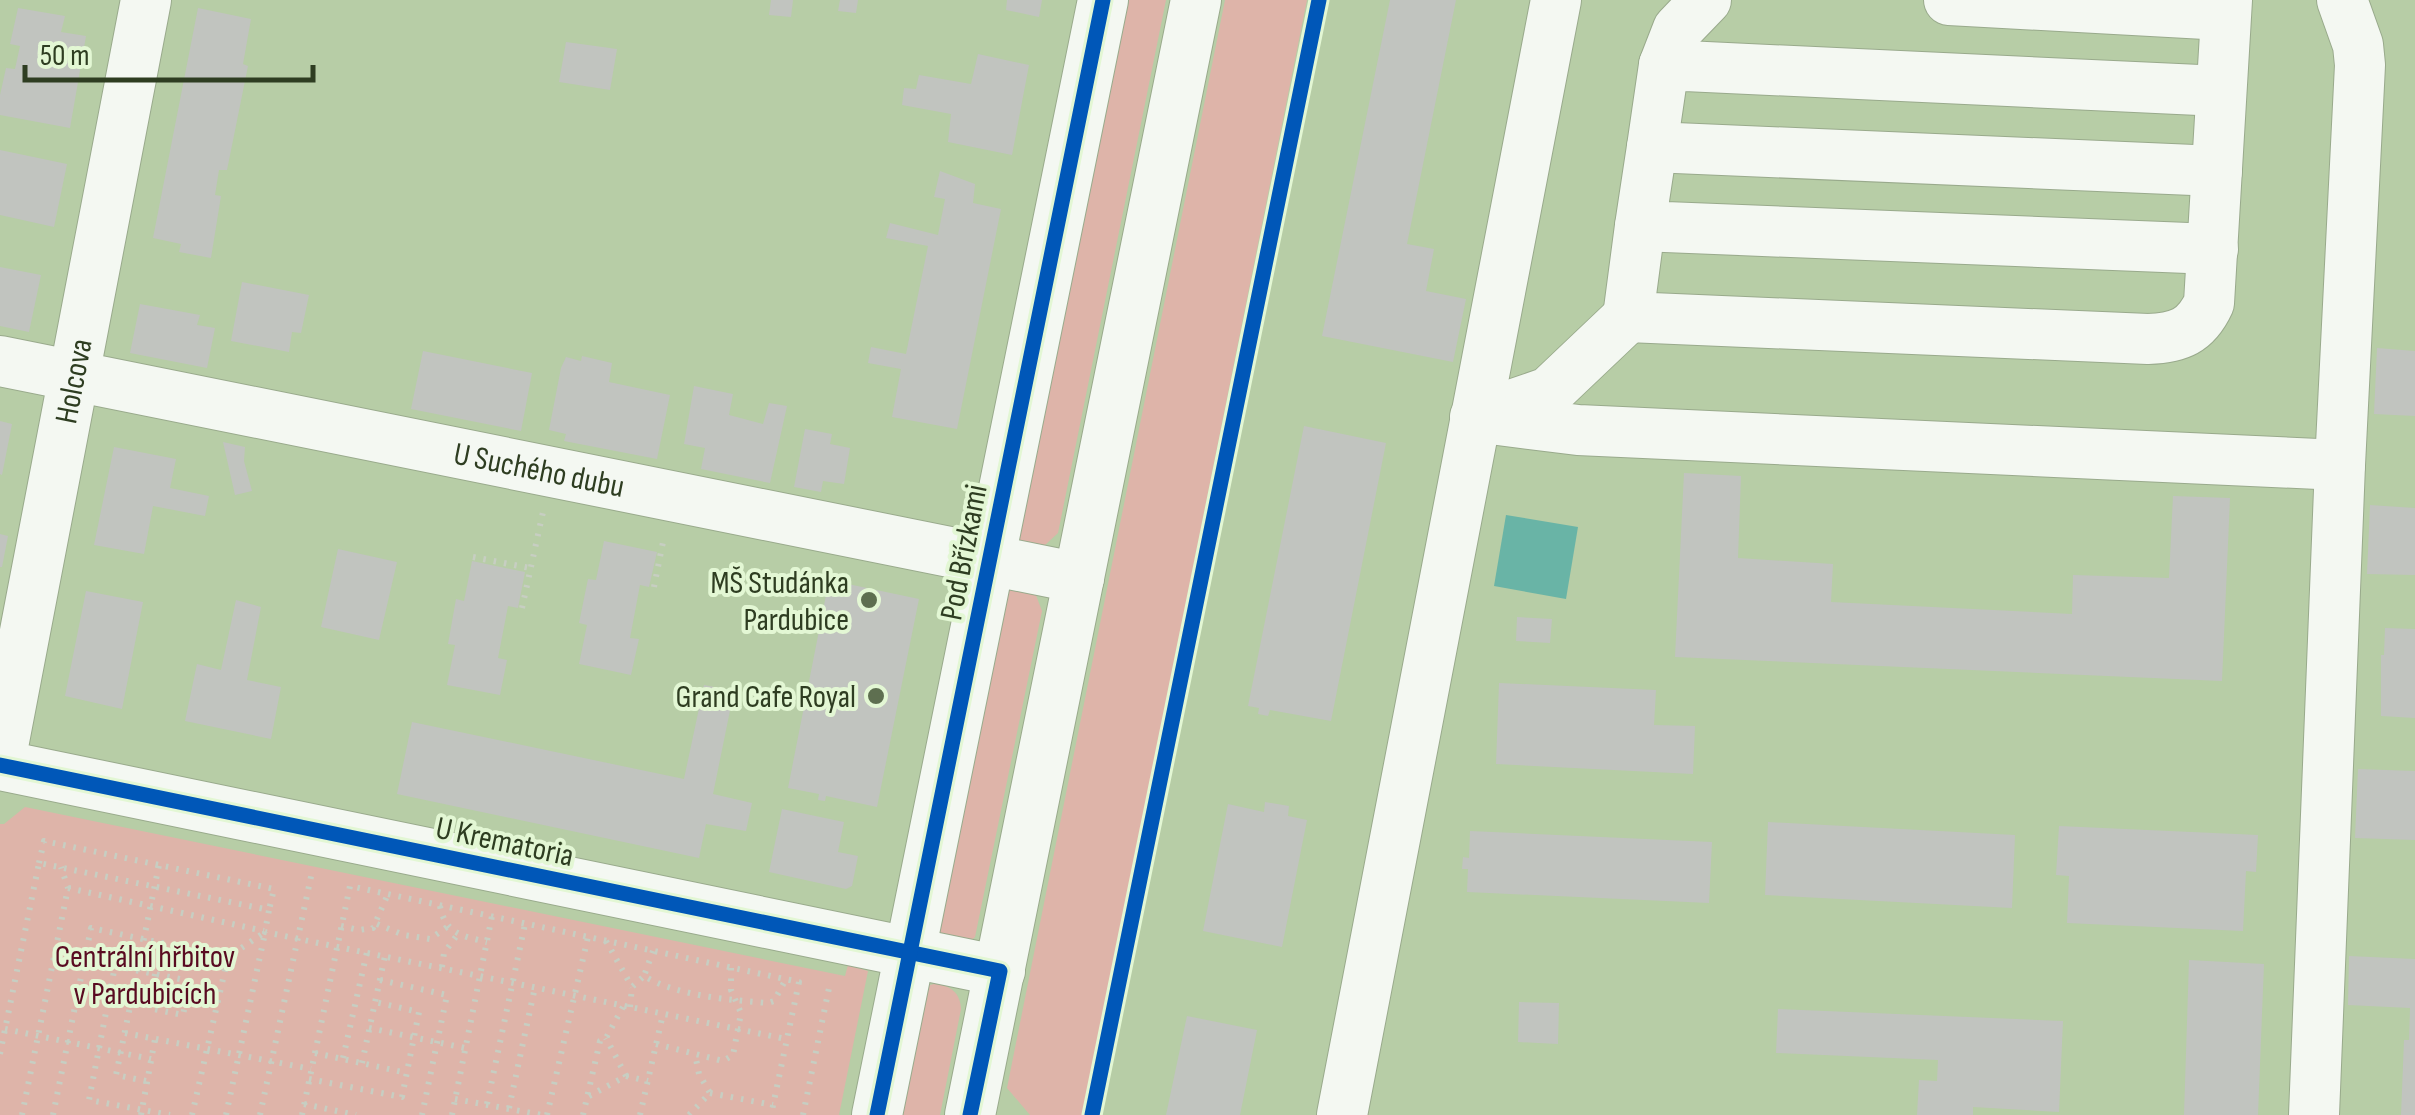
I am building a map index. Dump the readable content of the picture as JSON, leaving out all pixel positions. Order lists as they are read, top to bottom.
{
  "streets": {
    "street": [
      "Holcova",
      "U Suchého dubu",
      "Pod Břízkami",
      "U Krematoria"
    ]
  },
  "crossings": [
    ["Holcova", "U Suchého dubu"],
    ["Holcova", "U Krematoria"],
    ["U Suchého dubu", "Pod Břízkami"],
    ["Pod Břízkami", "U Krematoria"]
  ],
  "parks": ["Centrální hřbitov v Pardubicích"],
  "places": ["MŠ Studánka Pardubice", "Grand Cafe Royal"],
  "scale_bar": "50 m"
}
